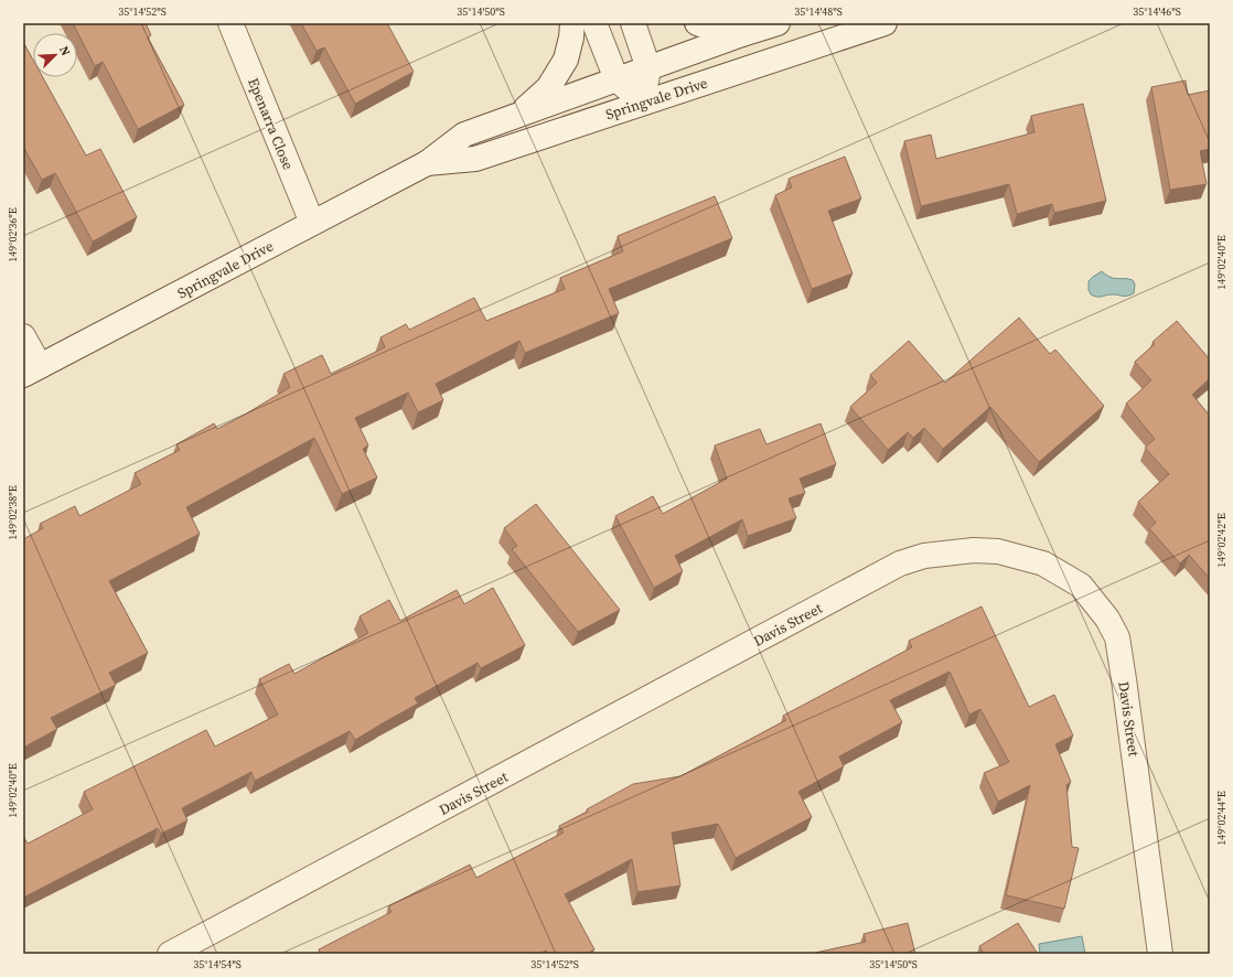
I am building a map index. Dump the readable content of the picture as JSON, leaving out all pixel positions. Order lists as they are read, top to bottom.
{
  "streets": {
    "street": ["Springvale Drive", "Epenarra Close", "Davis Street"]
  },
  "crossings": [
    ["Springvale Drive", "Epenarra Close"]
  ],
  "north": "top right",
  "coordinates": [
    "35°14'52\"S",
    "35°14'50\"S",
    "35°14'48\"S",
    "35°14'46\"S",
    "149°02'36\"E",
    "149°02'40\"E",
    "149°02'38\"E",
    "149°02'42\"E",
    "149°02'44\"E",
    "35°14'54\"S"
  ]
}
